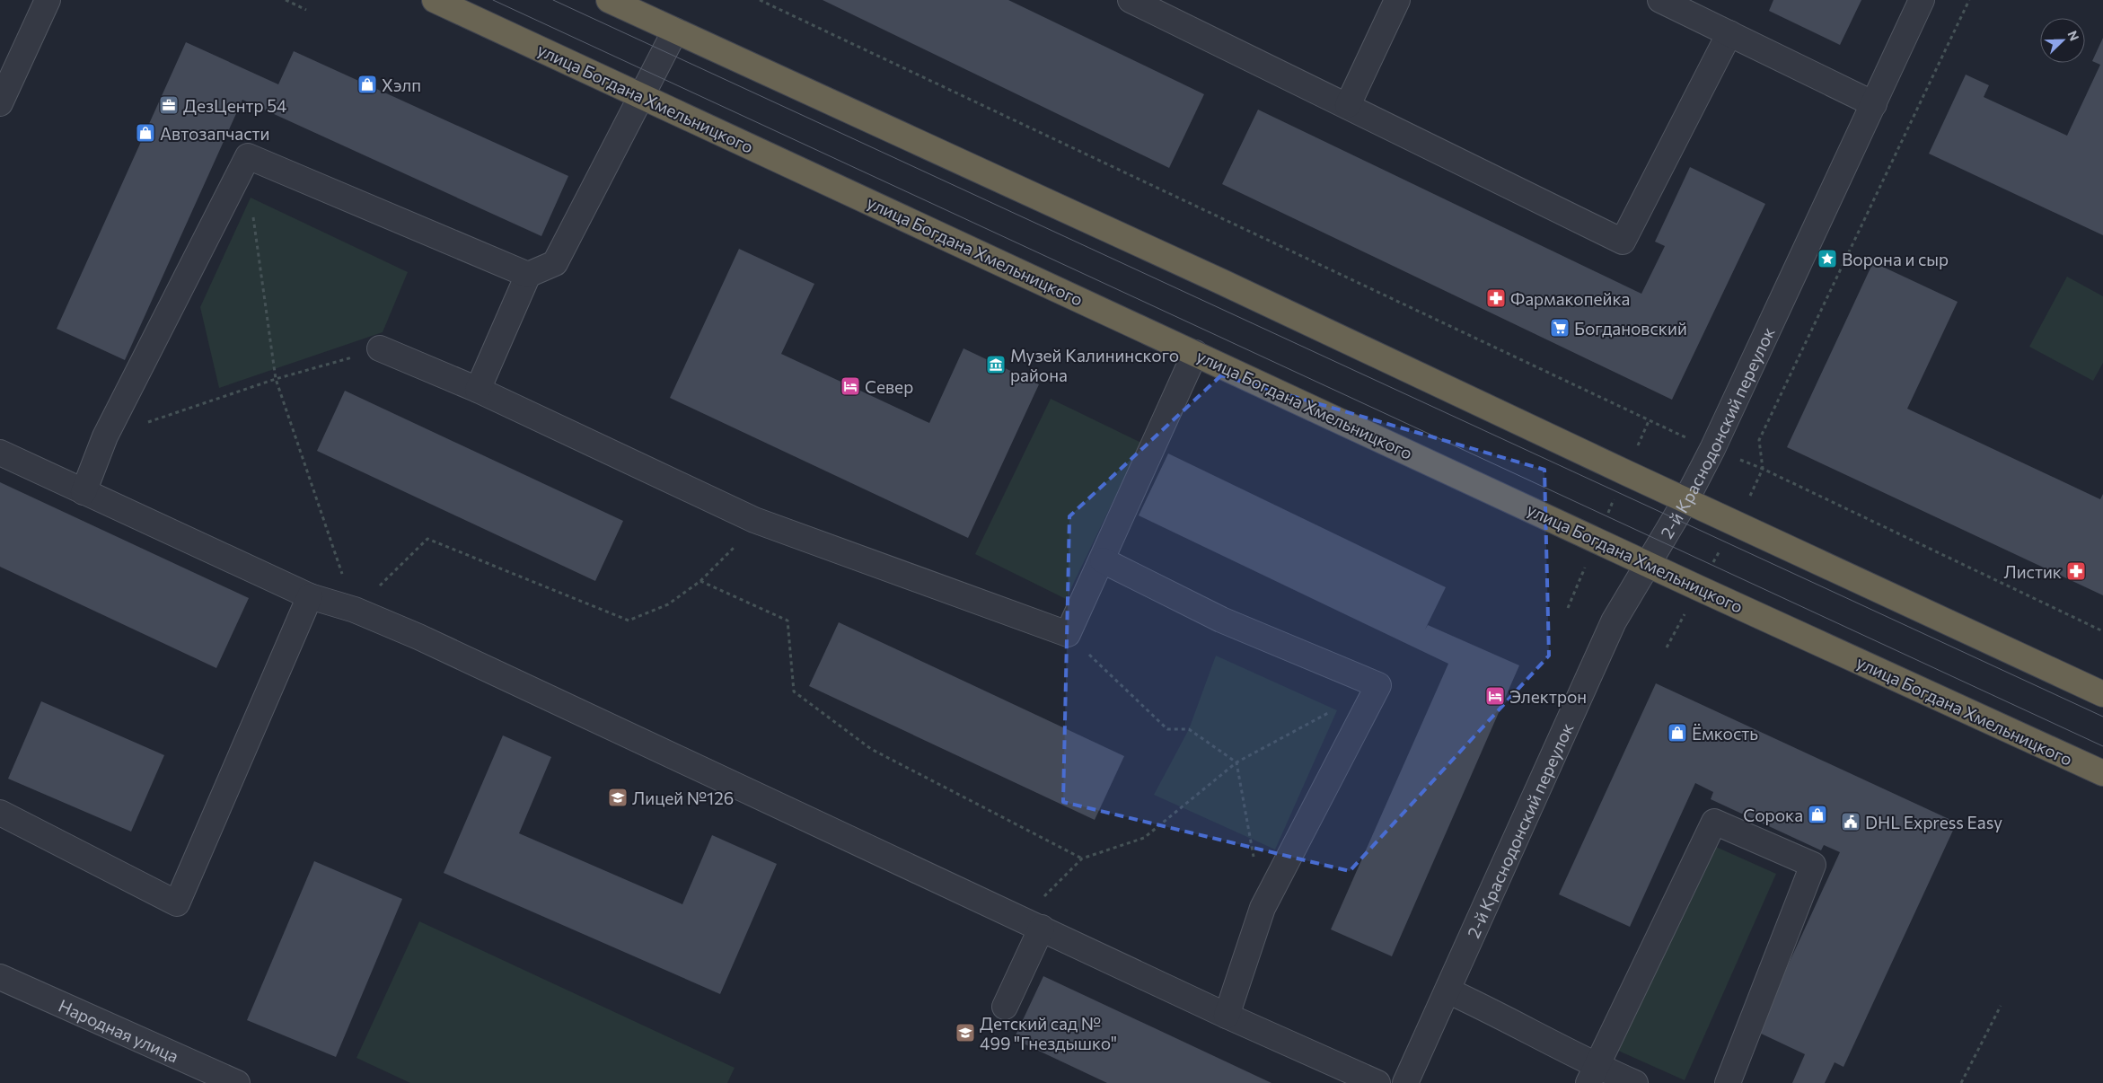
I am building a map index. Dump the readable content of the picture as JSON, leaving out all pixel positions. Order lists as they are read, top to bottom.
{
  "streets": {
    "highway": ["улица Богдана Хмельницкого"],
    "street": ["2-й Краснодонский переулок", "Народная улица"]
  },
  "crossings": [
    ["улица Богдана Хмельницкого", "2-й Краснодонский переулок"]
  ],
  "places": {
    "shop": [
      "Хэлп",
      "Автозапчасти",
      "Ёмкость",
      "Сорока"
    ],
    "office": ["ДезЦентр 54"],
    "place": ["Ворона и сыр"],
    "pharmacy": ["Фармакопейка", "Листик"],
    "supermarket": ["Богдановский"],
    "museum": ["Музей Калининского района"],
    "hotel": ["Север", "Электрон"],
    "school or university": ["Лицей №126", "Детский сад № 499 \"Гнездышко\""],
    "public building": ["DHL Express Easy"]
  },
  "north": "top right"
}
